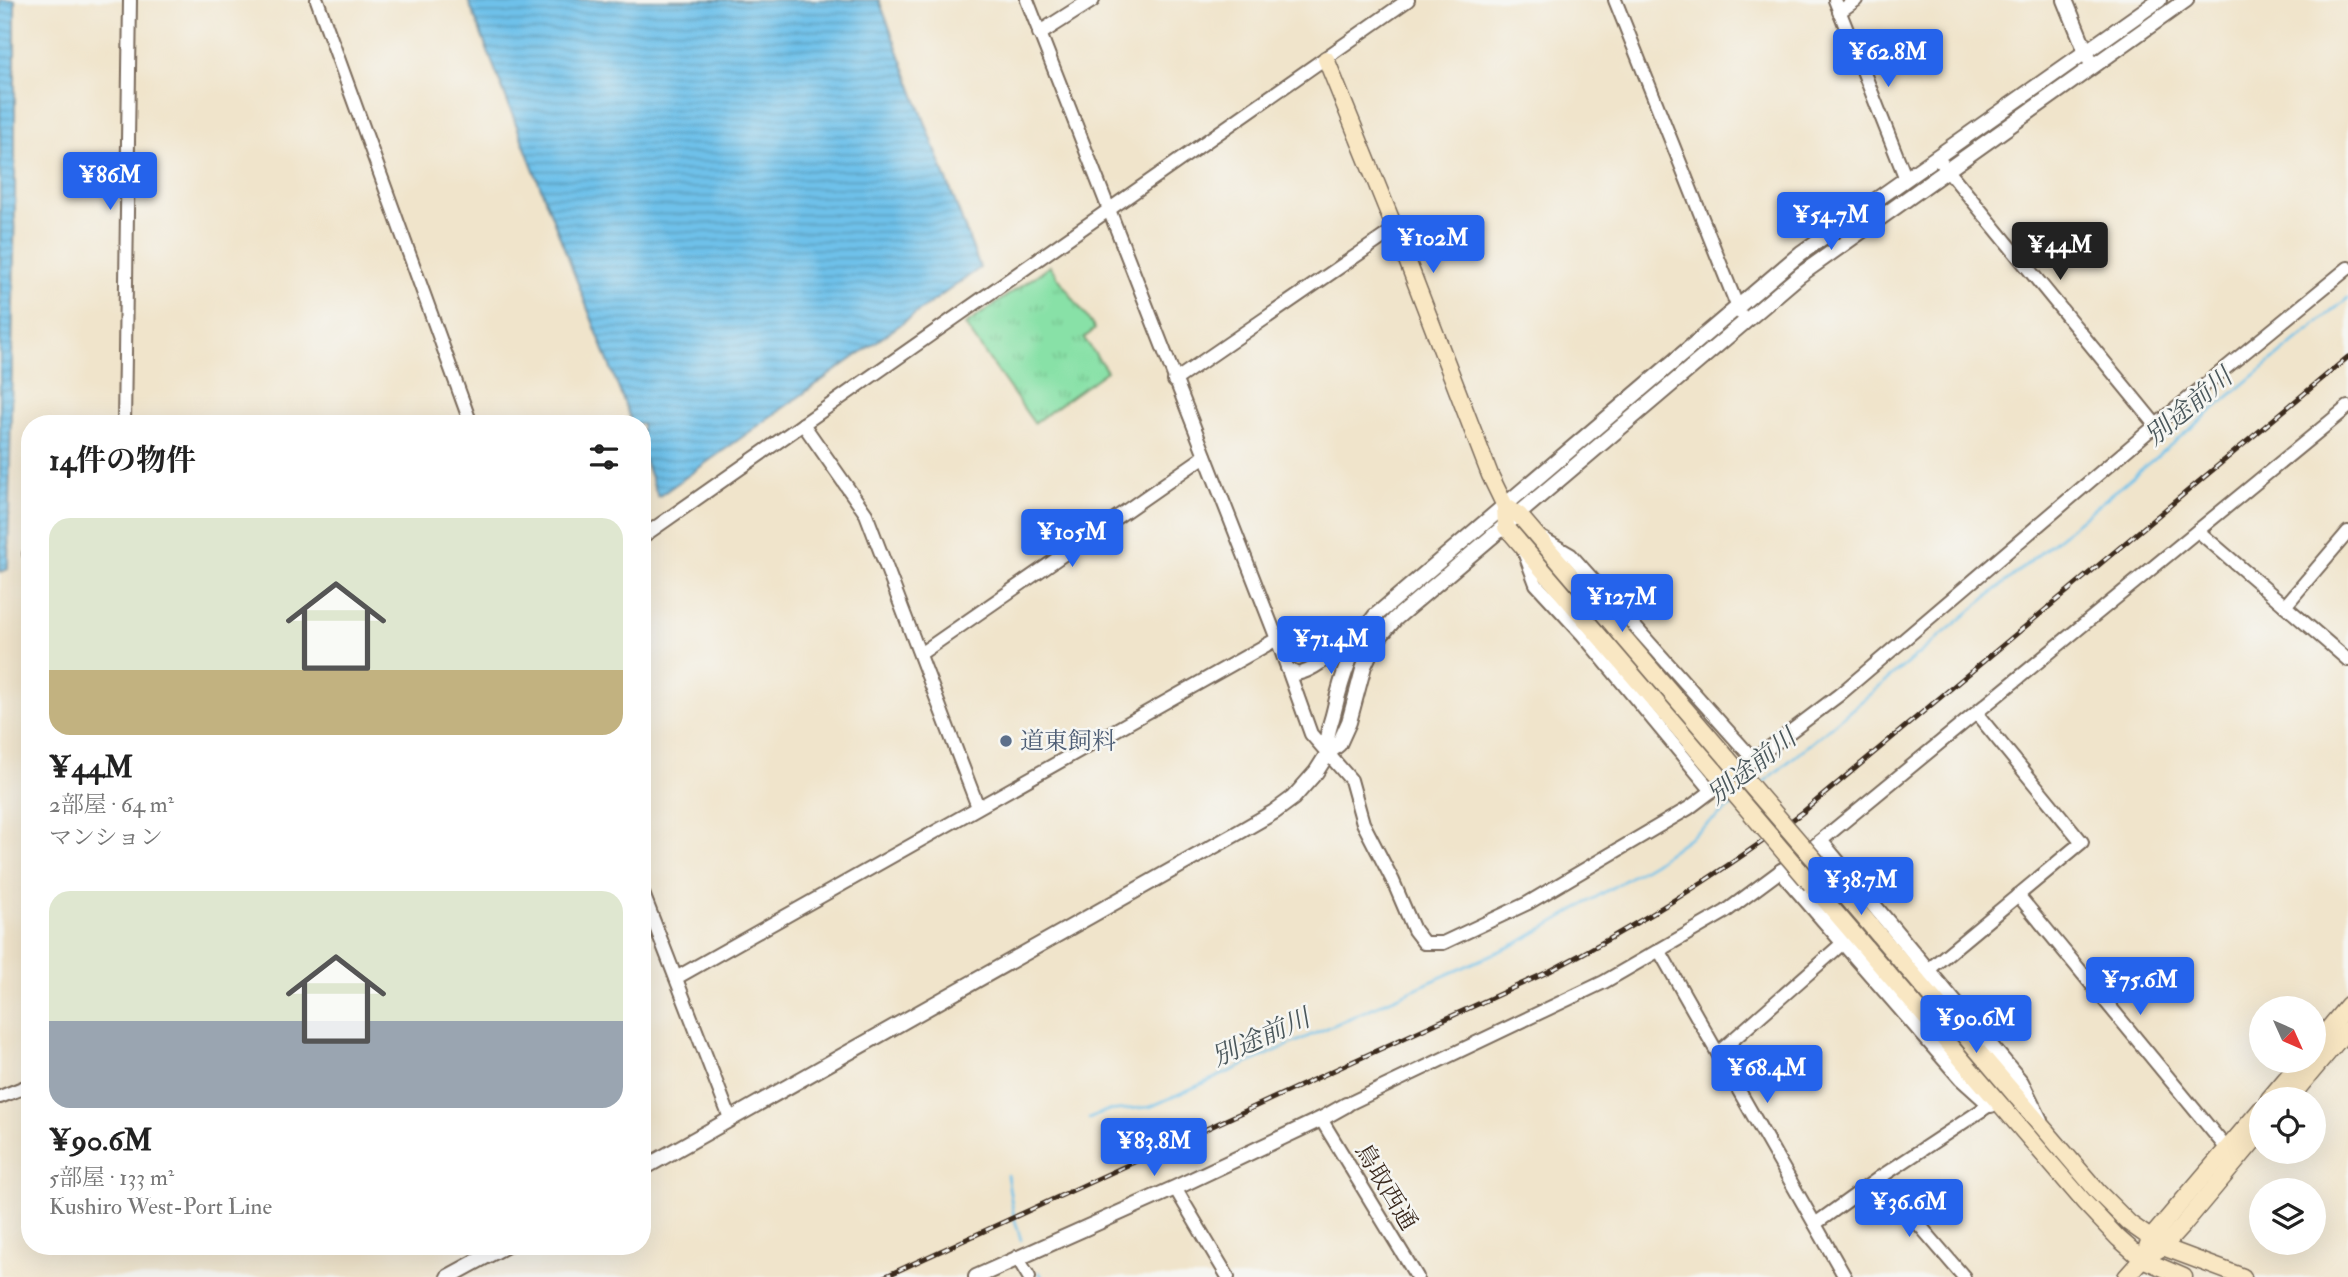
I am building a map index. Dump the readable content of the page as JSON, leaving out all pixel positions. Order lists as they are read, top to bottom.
{
  "streets": {
    "street": ["鳥取西通"]
  },
  "water": ["別途前川"],
  "places": ["道東飼料"],
  "north": "bottom right",
  "page": {
    "price": [
      "¥62.8M",
      "¥86M",
      "¥54.7M",
      "¥102M",
      "¥44M",
      "¥105M",
      "¥127M",
      "¥71.4M",
      "¥38.7M",
      "¥75.6M",
      "¥90.6M",
      "¥68.4M",
      "¥83.8M",
      "¥36.6M"
    ],
    "heading": "14件の物件",
    "list": [
      {
        "name": "¥44M",
        "note": "2部屋 · 64 m² · マンション"
      },
      {
        "name": "¥90.6M",
        "note": "5部屋 · 133 m² · Kushiro West-Port Line"
      }
    ]
  }
}
